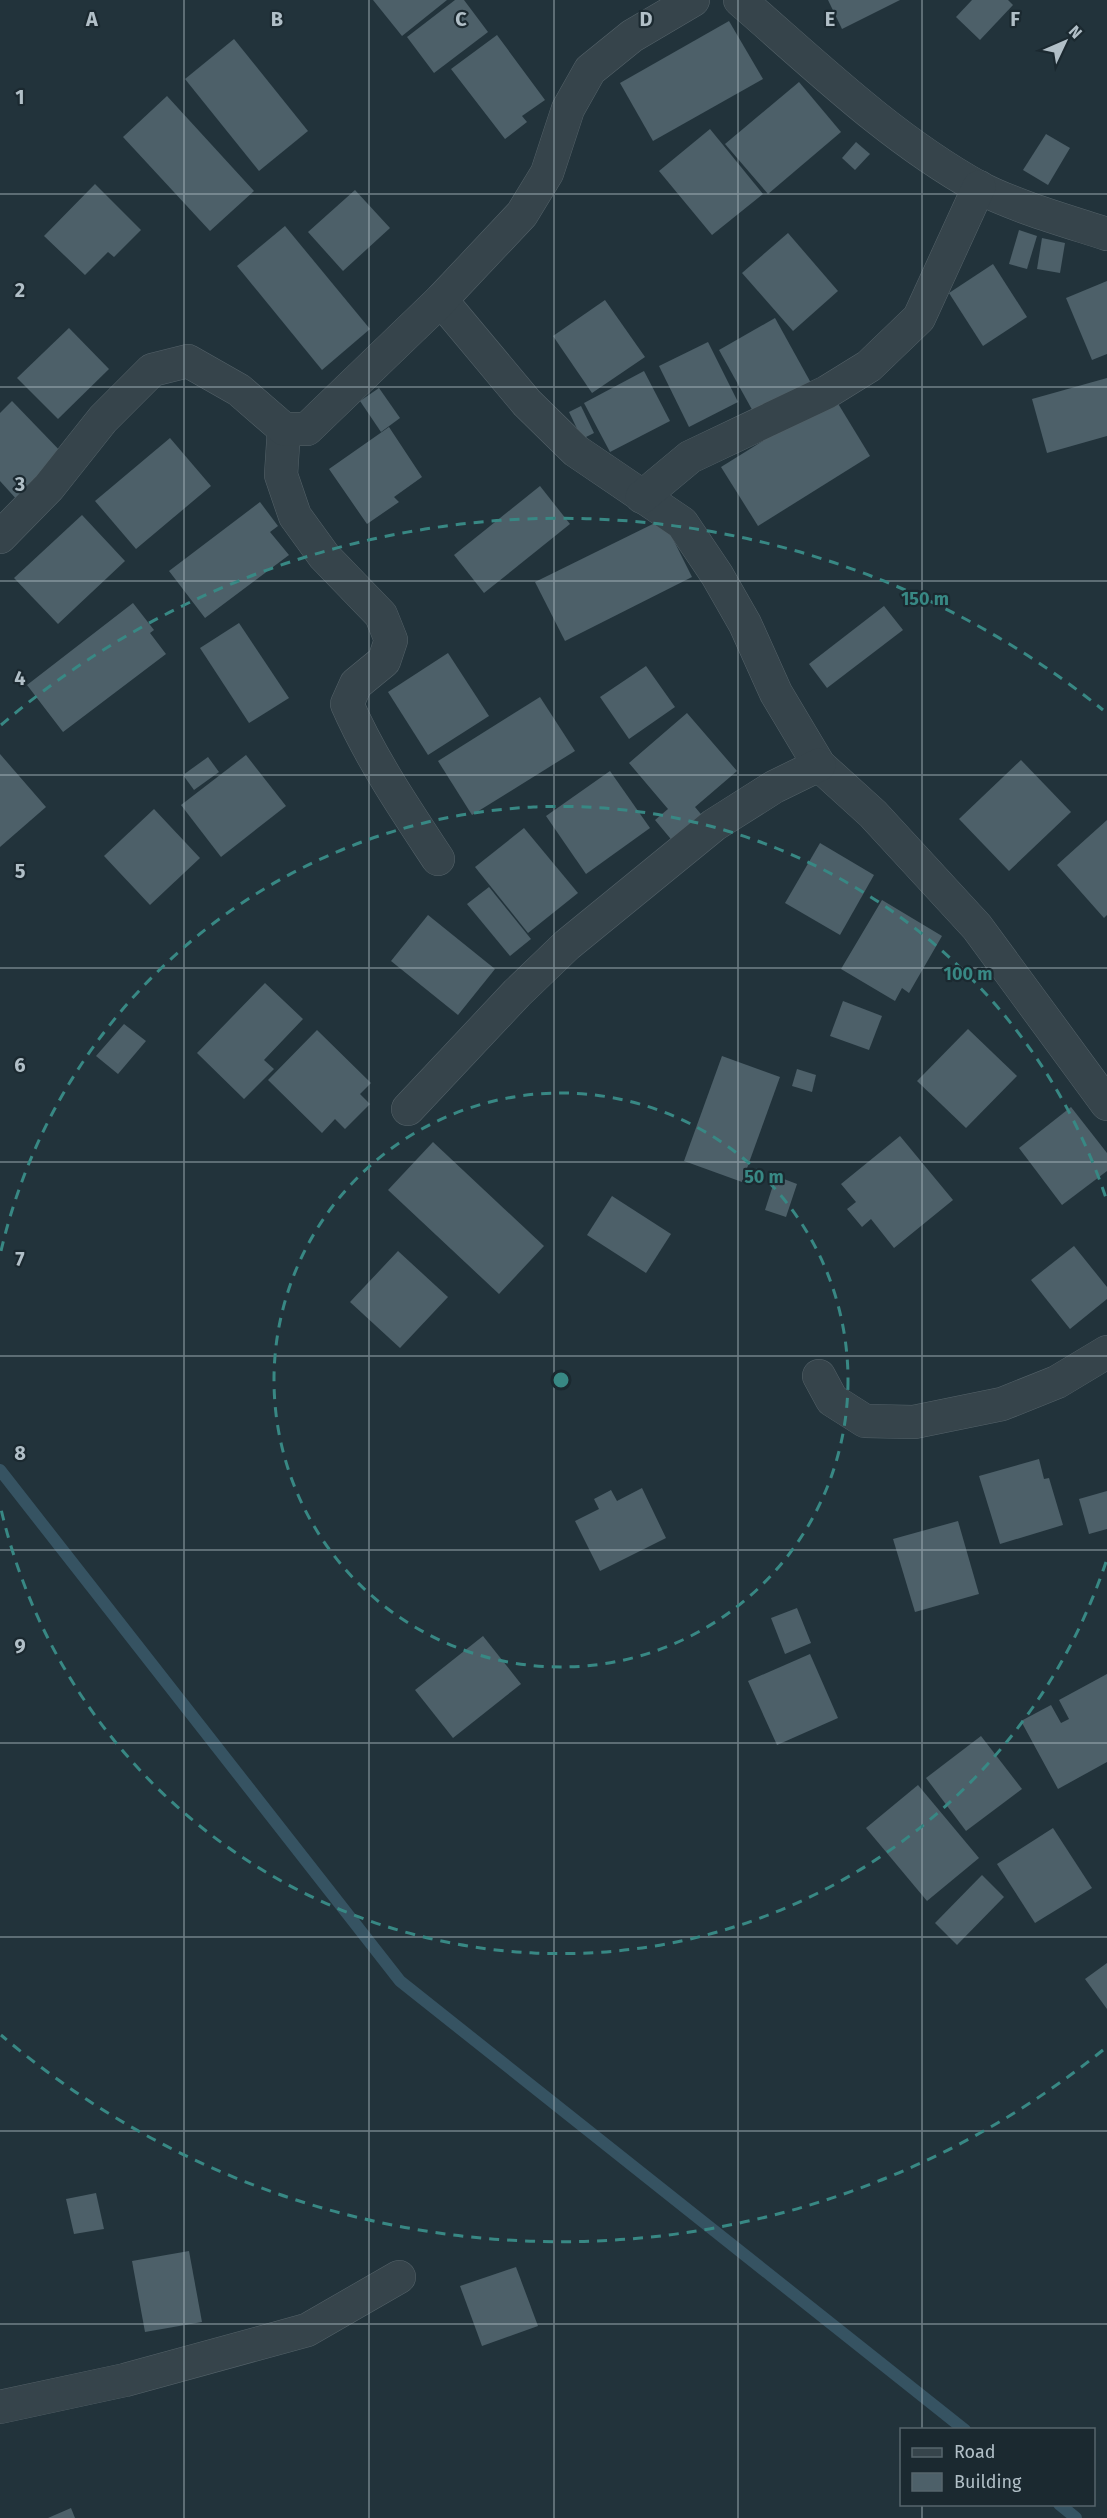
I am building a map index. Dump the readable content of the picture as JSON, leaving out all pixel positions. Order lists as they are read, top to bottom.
{
  "legend": ["Road", "Building"],
  "north": "top right",
  "grid": {
    "columns": [
      "A",
      "B",
      "C",
      "D",
      "E",
      "F"
    ],
    "rows": [
      "1",
      "2",
      "3",
      "4",
      "5",
      "6",
      "7",
      "8",
      "9"
    ]
  },
  "rings": ["150 m", "100 m", "50 m"]
}
